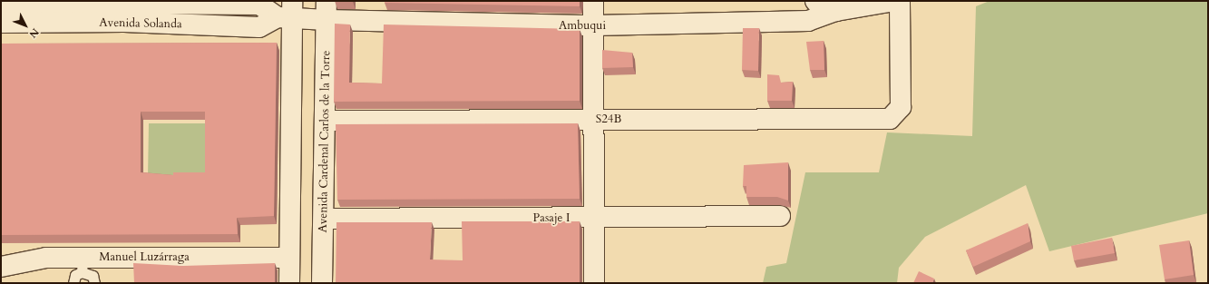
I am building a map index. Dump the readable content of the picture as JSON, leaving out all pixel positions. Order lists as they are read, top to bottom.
{
  "streets": {
    "street": [
      "Avenida Solanda",
      "Ambuqui",
      "S24B",
      "Avenida Cardenal Carlos de la Torre",
      "Pasaje I",
      "Manuel Luzárraga"
    ]
  },
  "crossings": [
    ["Ambuqui", "Avenida Cardenal Carlos de la Torre"],
    ["S24B", "Avenida Cardenal Carlos de la Torre"],
    ["Avenida Cardenal Carlos de la Torre", "Pasaje I"]
  ],
  "north": "bottom right"
}
